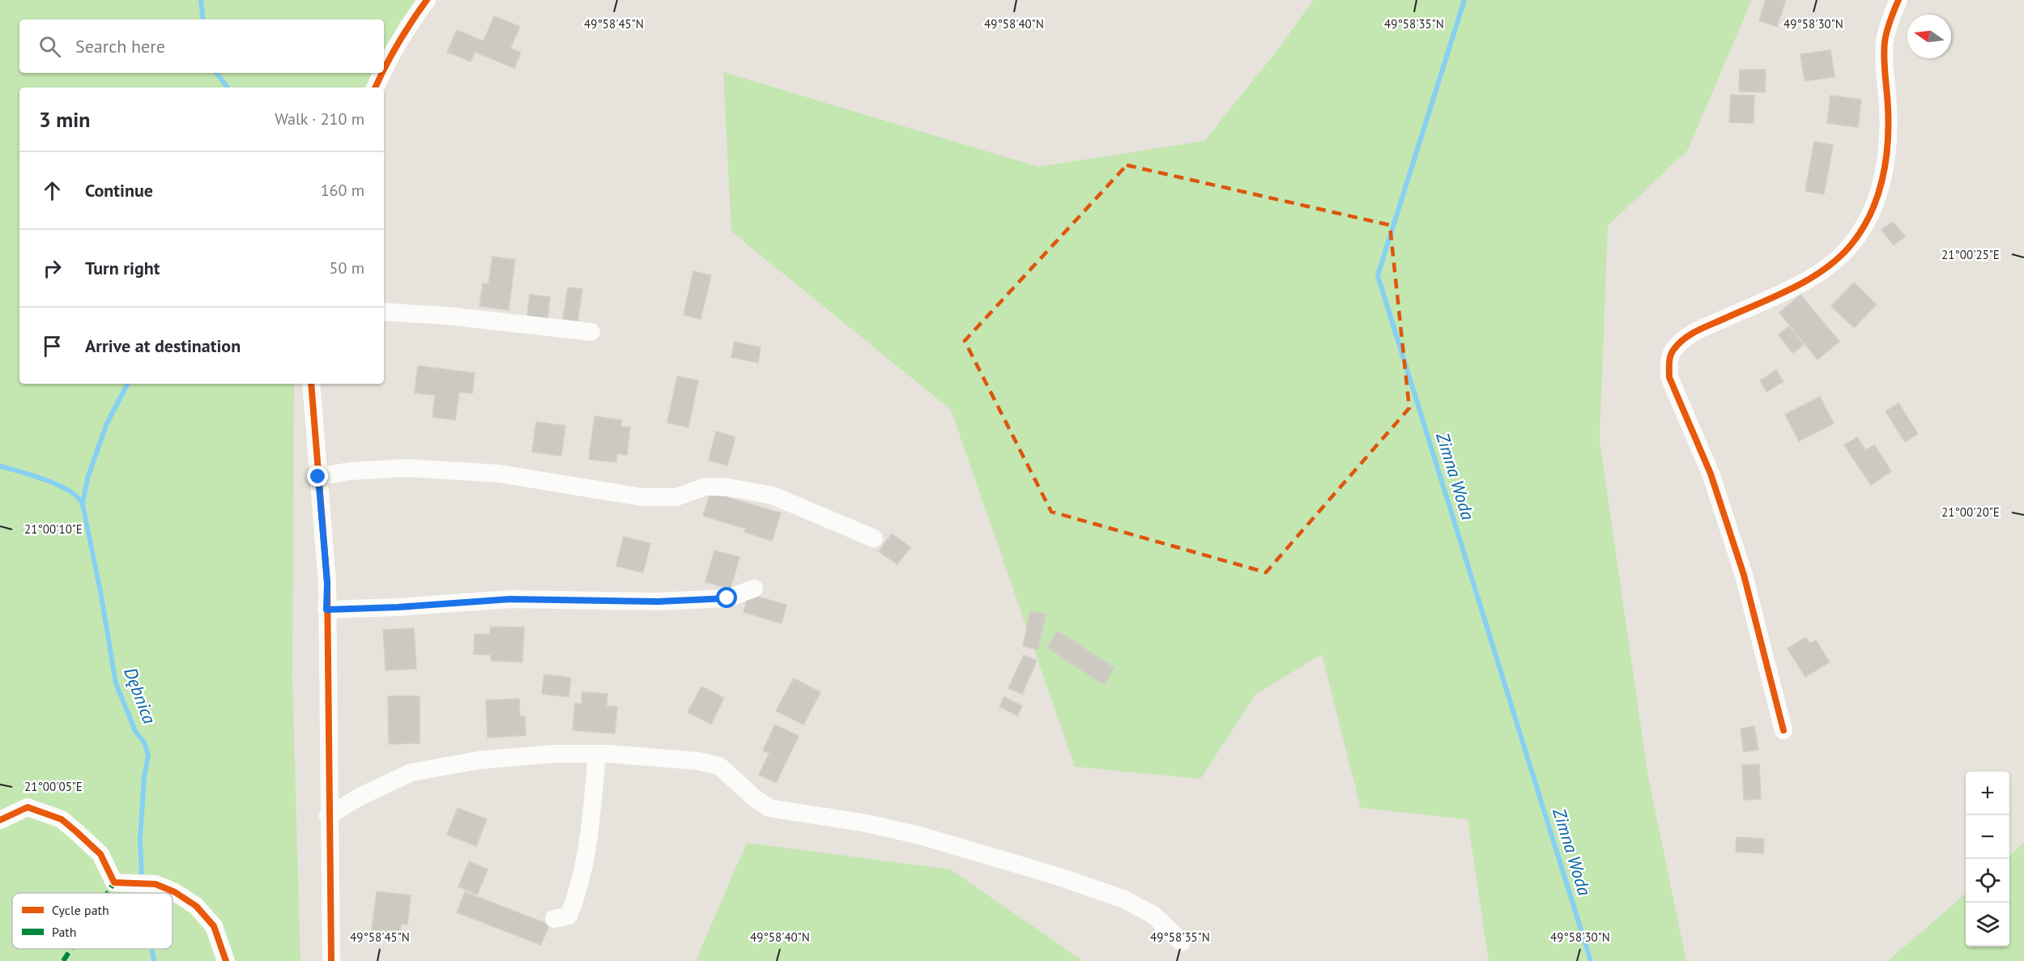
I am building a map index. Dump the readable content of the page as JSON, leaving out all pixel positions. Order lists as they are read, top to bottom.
{
  "water": ["Zimna Woda", "Dębnica"],
  "legend": ["Cycle path", "Path"],
  "north": "left",
  "page": {
    "search": "Search here",
    "heading": ["3 min", "Walk · 210 m"],
    "list": [
      ["Continue", "160 m"],
      ["Turn right", "50 m"],
      "Arrive at destination"
    ],
    "map_buttons": ["+", "−"]
  },
  "coordinates": [
    "49°58'45\"N",
    "49°58'40\"N",
    "49°58'35\"N",
    "49°58'30\"N",
    "21°00'25\"E",
    "21°00'20\"E",
    "21°00'10\"E",
    "21°00'05\"E"
  ]
}
